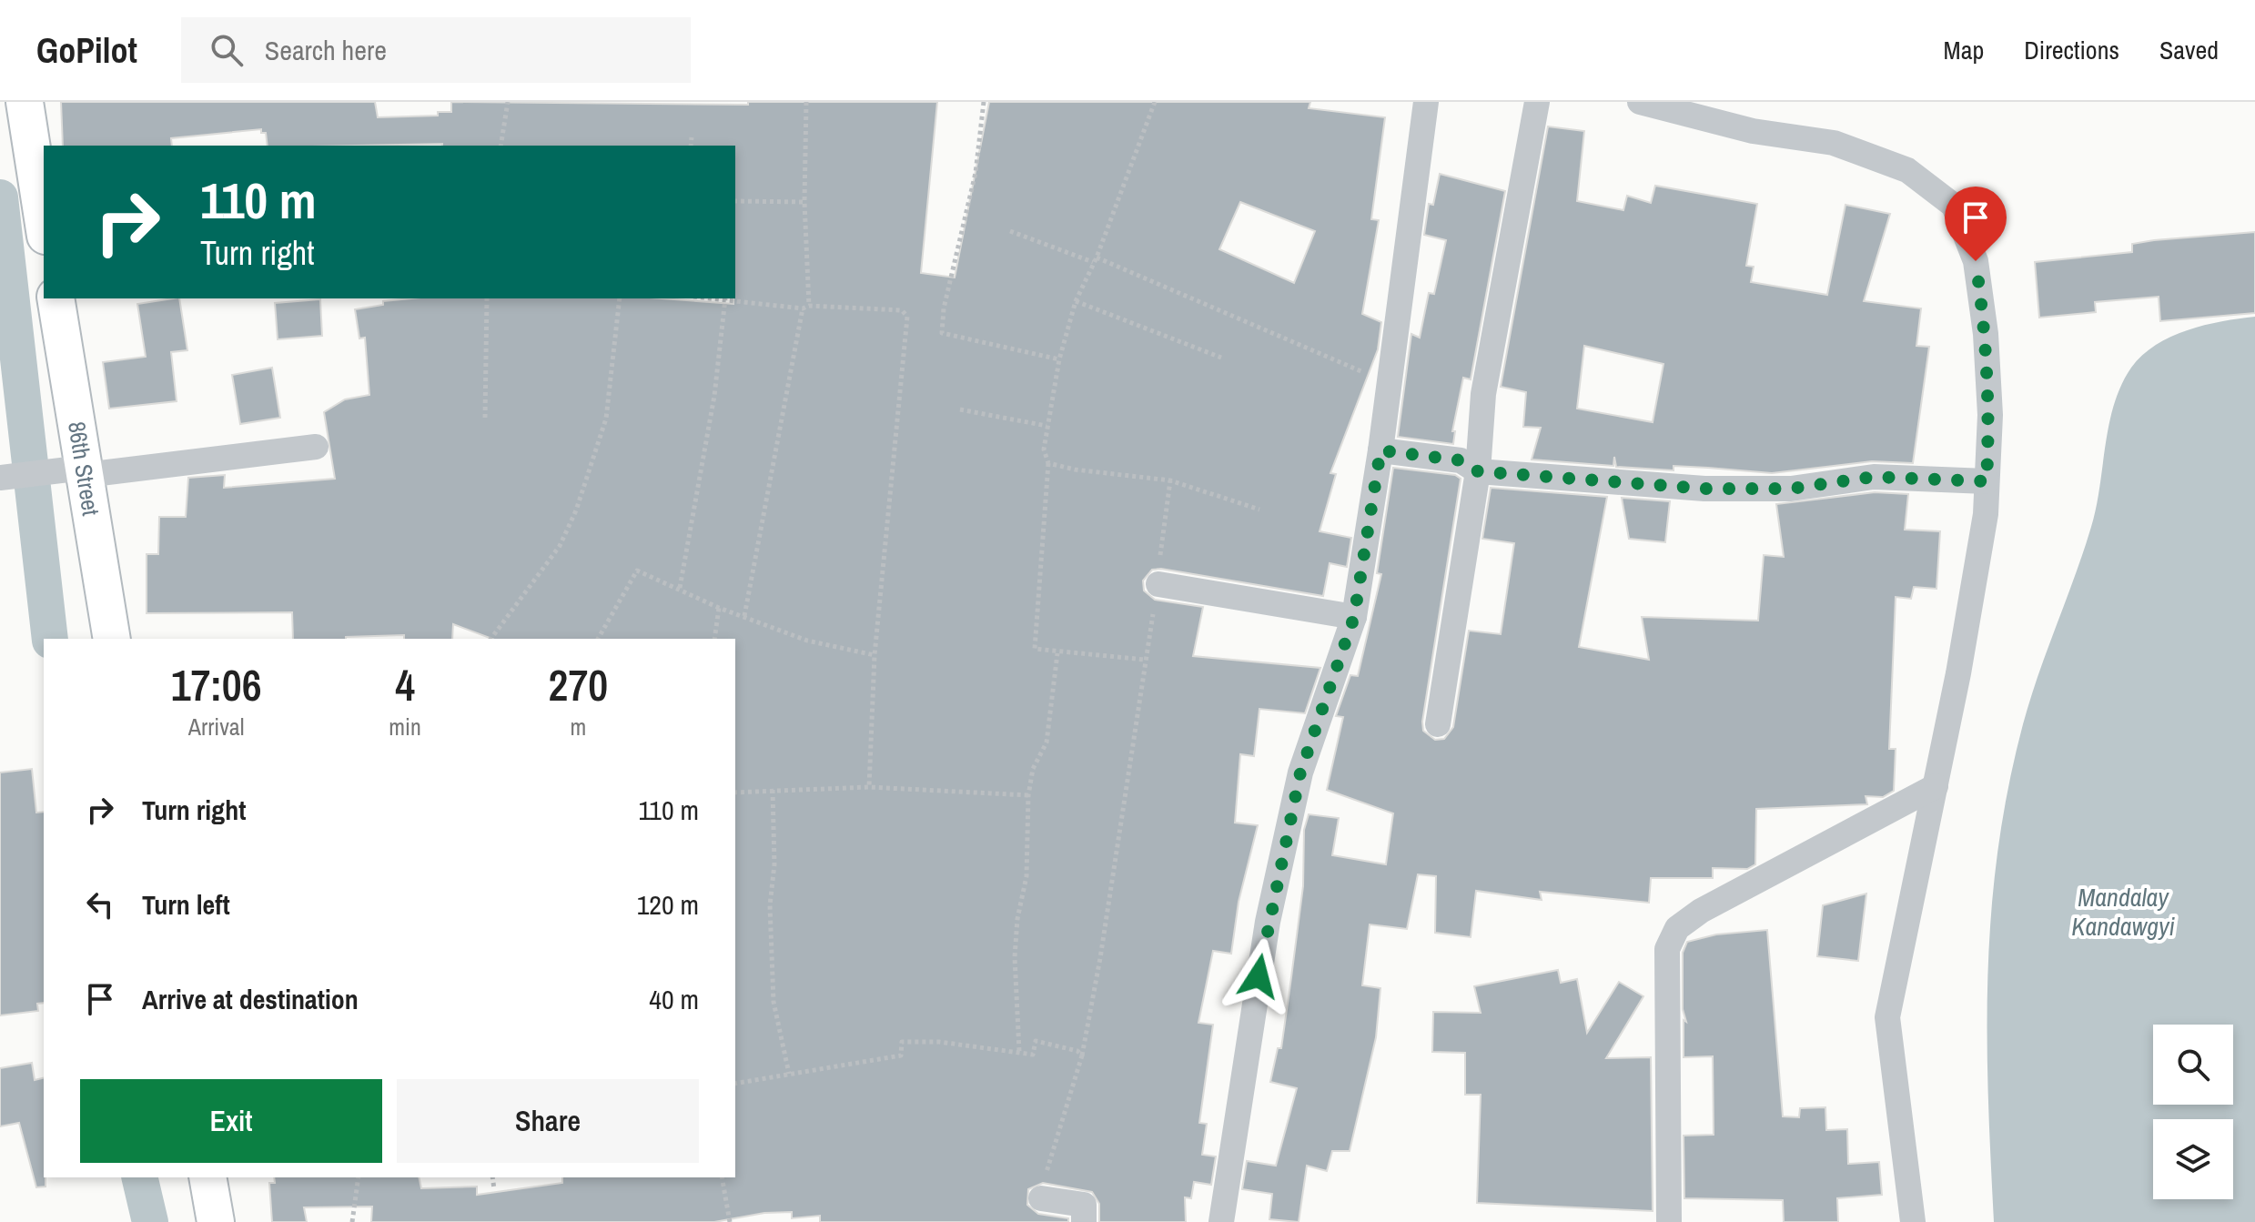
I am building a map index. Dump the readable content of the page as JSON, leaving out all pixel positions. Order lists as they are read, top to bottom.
{
  "streets": {
    "main road": ["86th Street"]
  },
  "water": ["Mandalay Kandawgyi"],
  "page": {
    "header": "GoPilot",
    "search": "Search here",
    "nav": ["Map", "Directions", "Saved"],
    "turn": ["110 m", "Turn right"],
    "eta": [
      "17:06",
      "Arrival",
      "4",
      "min",
      "270",
      "m"
    ],
    "list": [
      {
        "name": "Turn right",
        "value": "110 m"
      },
      {
        "name": "Turn left",
        "value": "120 m"
      },
      {
        "name": "Arrive at destination",
        "value": "40 m"
      }
    ],
    "buttons": ["Exit", "Share"]
  }
}
